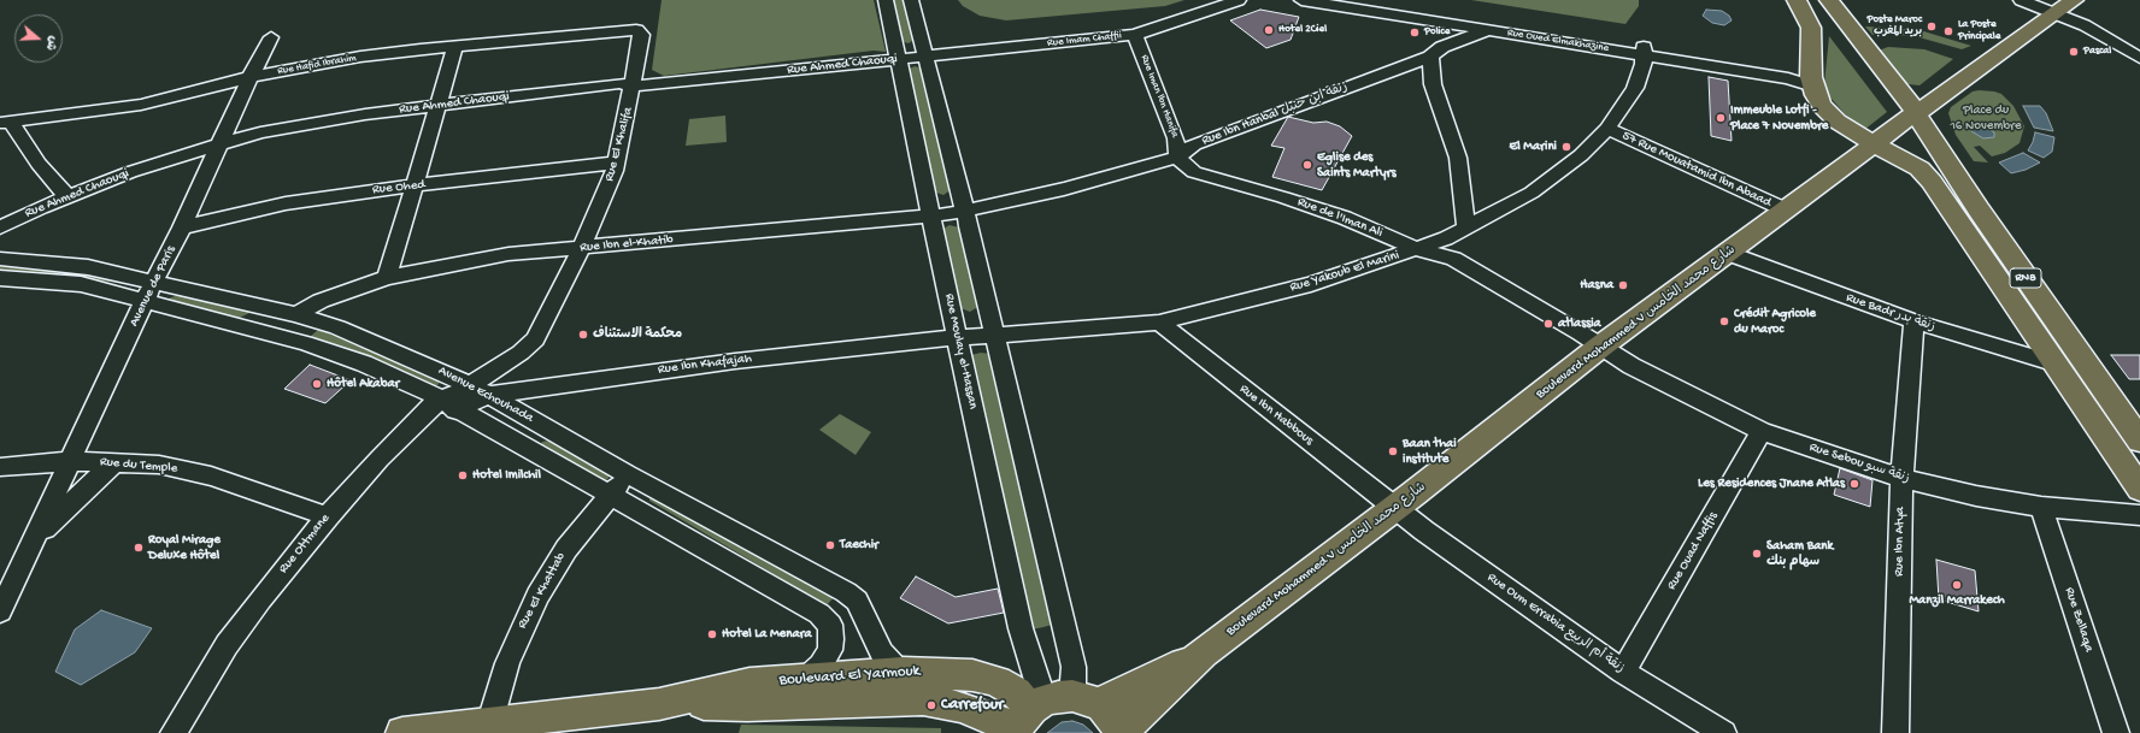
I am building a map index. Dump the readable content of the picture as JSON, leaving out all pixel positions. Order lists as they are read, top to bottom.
{
  "streets": {
    "main road": ["RN8", "Boulevard Mohammed V شارع محمد الخامس", "Boulevard El Yarmouk"],
    "street": [
      "Rue Imam Chaffii",
      "Rue Oued Elmakhazine",
      "Rue Hafid Ibrahim",
      "Rue Ahmed Chaouqi",
      "Rue Iman lbn Hanifa",
      "Rue Ibn Hanbal زنقة ابن حنبل",
      "Rue El Khalifa",
      "57 Rue Mouatamid Ibn Abaad",
      "Rue Ohed",
      "Rue de l'Iman Ali",
      "Rue Ibn el-Khatib",
      "Rue Yakoub El Marini",
      "Avenue de Paris",
      "Rue Badr زنقة بدر",
      "Rue Moulay el-Hassan",
      "Rue Ibn Khafajah",
      "Avenue Echouhada",
      "Rue Ibn Habbous",
      "Rue Sebou زنقة سبو",
      "Rue du Temple",
      "Rue Ibn Atya",
      "Rue Ottmane",
      "Rue Ouad Naffis",
      "Rue El Khattab",
      "Rue Zellaqa",
      "Rue Oum Errabia زنقة أم الربيع"
    ]
  },
  "crossings": [
    ["Rue Imam Chaffii", "Rue Ahmed Chaouqi"],
    ["Rue Imam Chaffii", "Rue Iman lbn Hanifa"],
    ["Rue Oued Elmakhazine", "Rue Ibn Hanbal زنقة ابن حنبل"],
    ["Rue Oued Elmakhazine", "Rue Yakoub El Marini"],
    ["Rue Oued Elmakhazine", "RN8"],
    ["Rue Hafid Ibrahim", "Rue El Khalifa"],
    ["Rue Hafid Ibrahim", "Avenue de Paris"],
    ["Rue Ahmed Chaouqi", "Rue El Khalifa"],
    ["Rue Ahmed Chaouqi", "Avenue de Paris"],
    ["Rue Ahmed Chaouqi", "Rue Moulay el-Hassan"],
    ["Rue Iman lbn Hanifa", "Rue Ibn Hanbal زنقة ابن حنبل"],
    ["Rue Iman lbn Hanifa", "Rue de l'Iman Ali"],
    ["Rue Ibn Hanbal زنقة ابن حنبل", "Rue de l'Iman Ali"],
    ["Rue Ibn Hanbal زنقة ابن حنبل", "Rue Ibn el-Khatib"],
    ["Rue El Khalifa", "Rue Ohed"],
    ["Rue El Khalifa", "Rue Ibn el-Khatib"],
    ["Rue El Khalifa", "Rue Ibn Khafajah"],
    ["Rue El Khalifa", "Avenue Echouhada"],
    ["Rue El Khalifa", "Rue Ottmane"],
    ["57 Rue Mouatamid Ibn Abaad", "Rue Yakoub El Marini"],
    ["57 Rue Mouatamid Ibn Abaad", "Boulevard Mohammed V شارع محمد الخامس"],
    ["Rue Ohed", "Avenue de Paris"],
    ["Rue de l'Iman Ali", "Rue Yakoub El Marini"],
    ["Rue de l'Iman Ali", "Boulevard Mohammed V شارع محمد الخامس"],
    ["Rue de l'Iman Ali", "Rue Sebou زنقة سبو"],
    ["Rue Ibn el-Khatib", "Rue Moulay el-Hassan"],
    ["Rue Ibn el-Khatib", "Avenue Echouhada"],
    ["Rue Yakoub El Marini", "Rue Moulay el-Hassan"],
    ["Rue Yakoub El Marini", "Rue Ibn Khafajah"],
    ["Rue Yakoub El Marini", "Rue Ibn Habbous"],
    ["RN8", "Rue Badr زنقة بدر"],
    ["RN8", "Boulevard Mohammed V شارع محمد الخامس"],
    ["Avenue de Paris", "Avenue Echouhada"],
    ["Avenue de Paris", "Rue du Temple"],
    ["Rue Badr زنقة بدر", "Boulevard Mohammed V شارع محمد الخامس"],
    ["Rue Badr زنقة بدر", "Rue Ibn Atya"],
    ["Boulevard Mohammed V شارع محمد الخامس", "Rue Moulay el-Hassan"],
    ["Boulevard Mohammed V شارع محمد الخامس", "Rue Ibn Habbous"],
    ["Boulevard Mohammed V شارع محمد الخامس", "Rue Sebou زنقة سبو"],
    ["Boulevard Mohammed V شارع محمد الخامس", "Rue Oum Errabia زنقة أم الربيع"],
    ["Boulevard Mohammed V شارع محمد الخامس", "Boulevard El Yarmouk"],
    ["Rue Moulay el-Hassan", "Rue Ibn Khafajah"],
    ["Rue Moulay el-Hassan", "Boulevard El Yarmouk"],
    ["Rue Ibn Khafajah", "Avenue Echouhada"],
    ["Rue Ibn Khafajah", "Rue Ottmane"],
    ["Avenue Echouhada", "Rue Ottmane"],
    ["Avenue Echouhada", "Rue El Khattab"],
    ["Avenue Echouhada", "Boulevard El Yarmouk"],
    ["Rue Ibn Habbous", "Rue Oum Errabia زنقة أم الربيع"],
    ["Rue Sebou زنقة سبو", "Rue Ibn Atya"],
    ["Rue Sebou زنقة سبو", "Rue Ouad Naffis"],
    ["Rue Sebou زنقة سبو", "Rue Zellaqa"],
    ["Rue du Temple", "Rue Ottmane"],
    ["Rue Ouad Naffis", "Rue Oum Errabia زنقة أم الربيع"],
    ["Rue El Khattab", "Boulevard El Yarmouk"]
  ],
  "parks": ["Place du 16 Novembre"],
  "places": [
    "Poste Maroc بريد المغرب",
    "Hotel 2Ciel",
    "La Poste Principale",
    "Police",
    "Pascal",
    "Immeuble Lotfi - Place 7 Novembre",
    "El Marini",
    "Eglise des Saints Martyrs",
    "Hasna",
    "Crédit Agricole du Maroc",
    "atlassia",
    "محكمة الاستئناف",
    "Hôtel Akabar",
    "Baan thai institute",
    "Hotel Imilchil",
    "Les Residences Jnane Atlas",
    "Taechir",
    "Royal Mirage Deluxe Hôtel",
    "Saham Bank سهام بنك",
    "Manzil Marrakech",
    "Hotel La Menara",
    "Carrefour"
  ],
  "north": "right"
}
